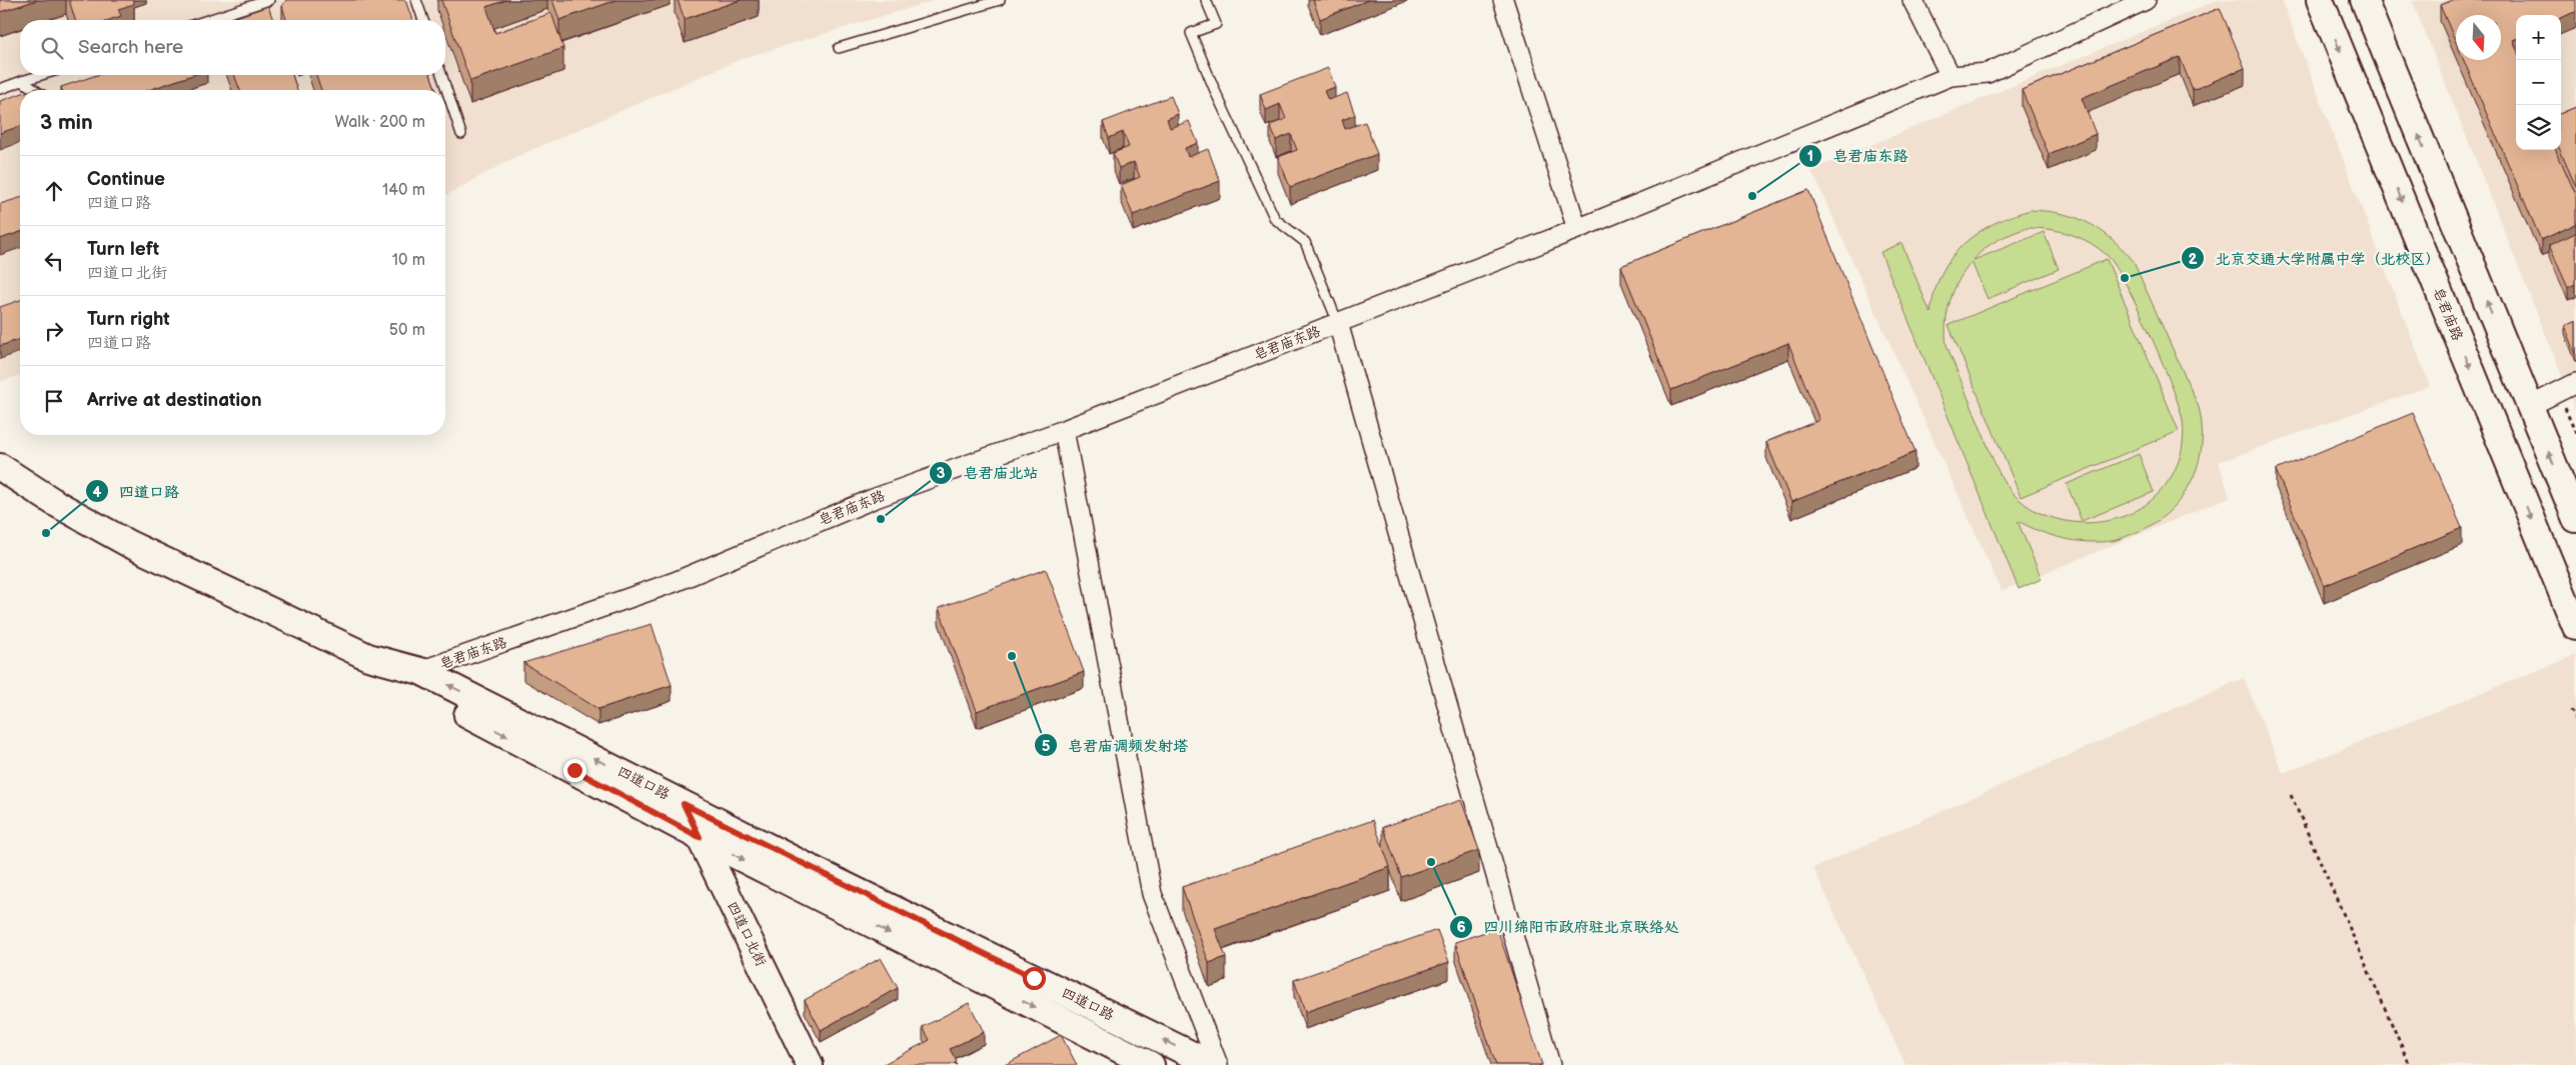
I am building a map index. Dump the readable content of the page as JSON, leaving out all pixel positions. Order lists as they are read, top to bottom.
{
  "streets": {
    "street": [
      "皂君庙路",
      "皂君庙东路",
      "四道口路",
      "四道口北街"
    ]
  },
  "crossings": [
    ["皂君庙东路", "四道口路"],
    ["四道口路", "四道口北街"]
  ],
  "places": [
    "皂君庙东路",
    "北京交通大学附属中学（北校区）",
    "皂君庙北站",
    "四道口路",
    "皂君庙调频发射塔",
    "四川绵阳市政府驻北京联络处"
  ],
  "north": "bottom",
  "page": {
    "map_buttons": ["+", "−"],
    "search": "Search here",
    "heading": ["3 min", "Walk · 200 m"],
    "list": [
      ["Continue", "四道口路", "140 m"],
      ["Turn left", "四道口北街", "10 m"],
      ["Turn right", "四道口路", "50 m"],
      "Arrive at destination"
    ]
  }
}
